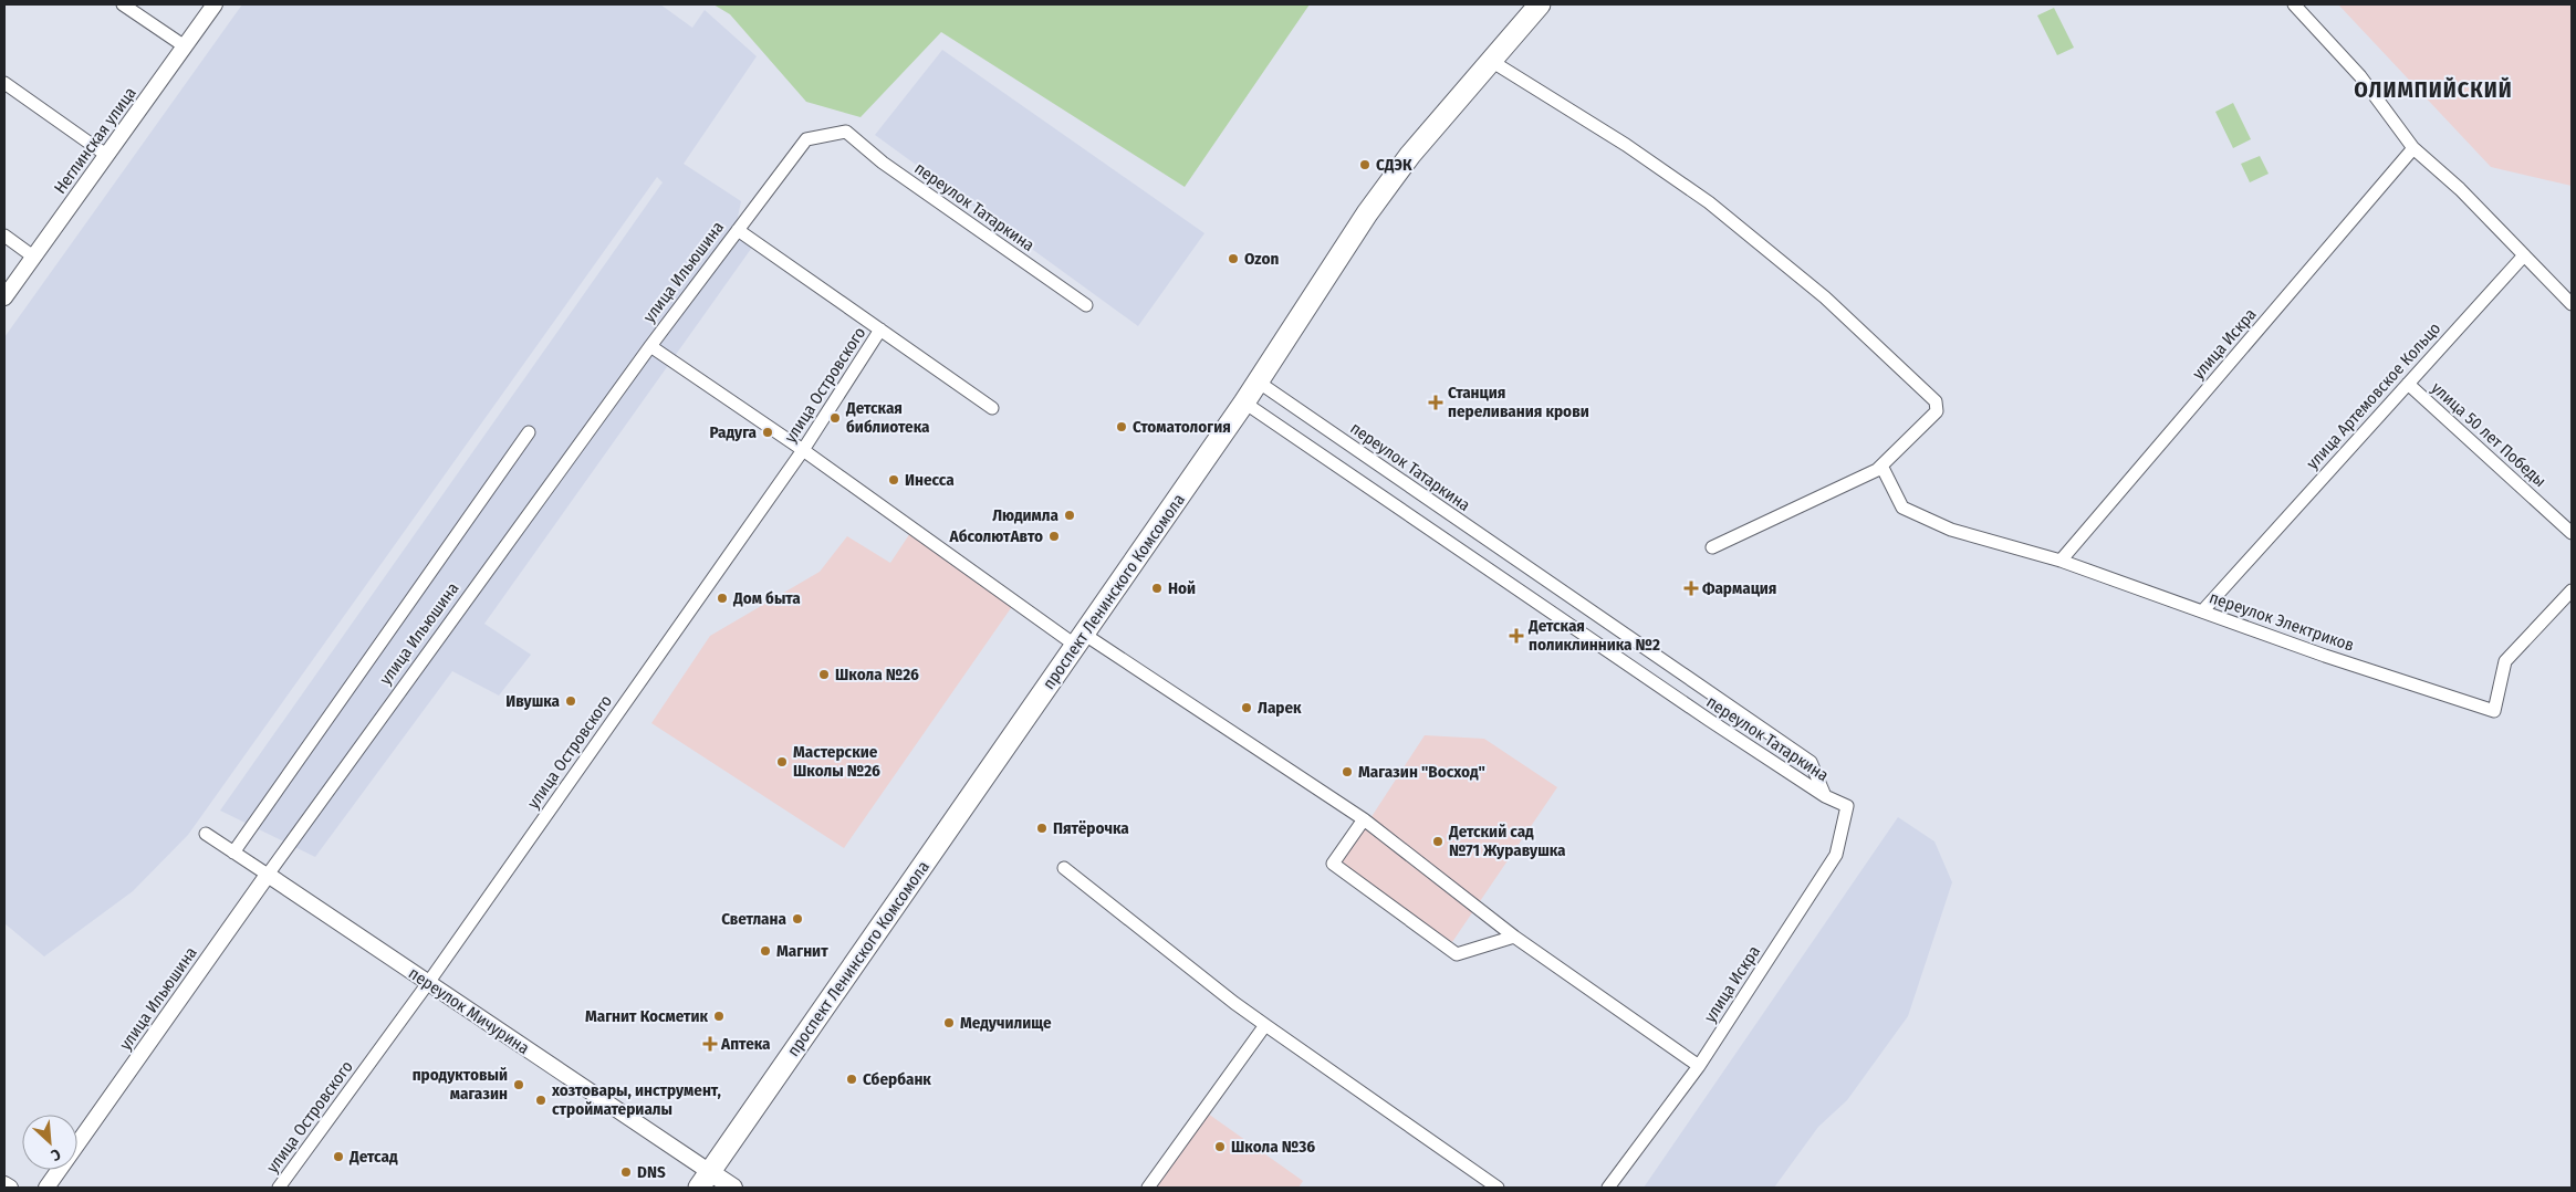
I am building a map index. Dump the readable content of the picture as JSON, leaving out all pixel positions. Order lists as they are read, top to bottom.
{
  "streets": {
    "main road": ["проспект Ленинского Комсомола", "переулок Мичурина"],
    "street": [
      "Неглинская улица",
      "переулок Татаркина",
      "улица Ильюшина",
      "улица Искра",
      "улица Островского",
      "улица Артемовское Кольцо",
      "улица 50 лет Победы",
      "переулок Электриков"
    ]
  },
  "crossings": [
    ["переулок Татаркина", "улица Ильюшина"],
    ["переулок Татаркина", "улица Искра"],
    ["переулок Татаркина", "проспект Ленинского Комсомола"],
    ["улица Ильюшина", "переулок Мичурина"],
    ["улица Искра", "переулок Электриков"],
    ["улица Островского", "переулок Мичурина"],
    ["улица Артемовское Кольцо", "улица 50 лет Победы"],
    ["улица Артемовское Кольцо", "переулок Электриков"],
    ["проспект Ленинского Комсомола", "переулок Мичурина"]
  ],
  "districts": ["ОЛИМПИЙСКИЙ"],
  "places": {
    "other": [
      "СДЭК",
      "Ozon",
      "Детская библиотека",
      "Стоматология",
      "Радуга",
      "Инесса",
      "Людимла",
      "АбсолютАвто",
      "Ной",
      "Дом быта",
      "Школа №26",
      "Ивушка",
      "Ларек",
      "Мастерские Школы №26",
      "Магазин \"Восход\"",
      "Пятёрочка",
      "Детский сад №71 Журавушка",
      "Светлана",
      "Магнит",
      "Магнит Косметик",
      "Медучилище",
      "Сбербанк",
      "продуктовый магазин",
      "хозтовары, инструмент, стройматериалы",
      "Школа №36",
      "Детсад",
      "DNS"
    ],
    "health": [
      "Станция переливания крови",
      "Фармация",
      "Детская поликлинника №2",
      "Аптека"
    ]
  },
  "north": "bottom right"
}
